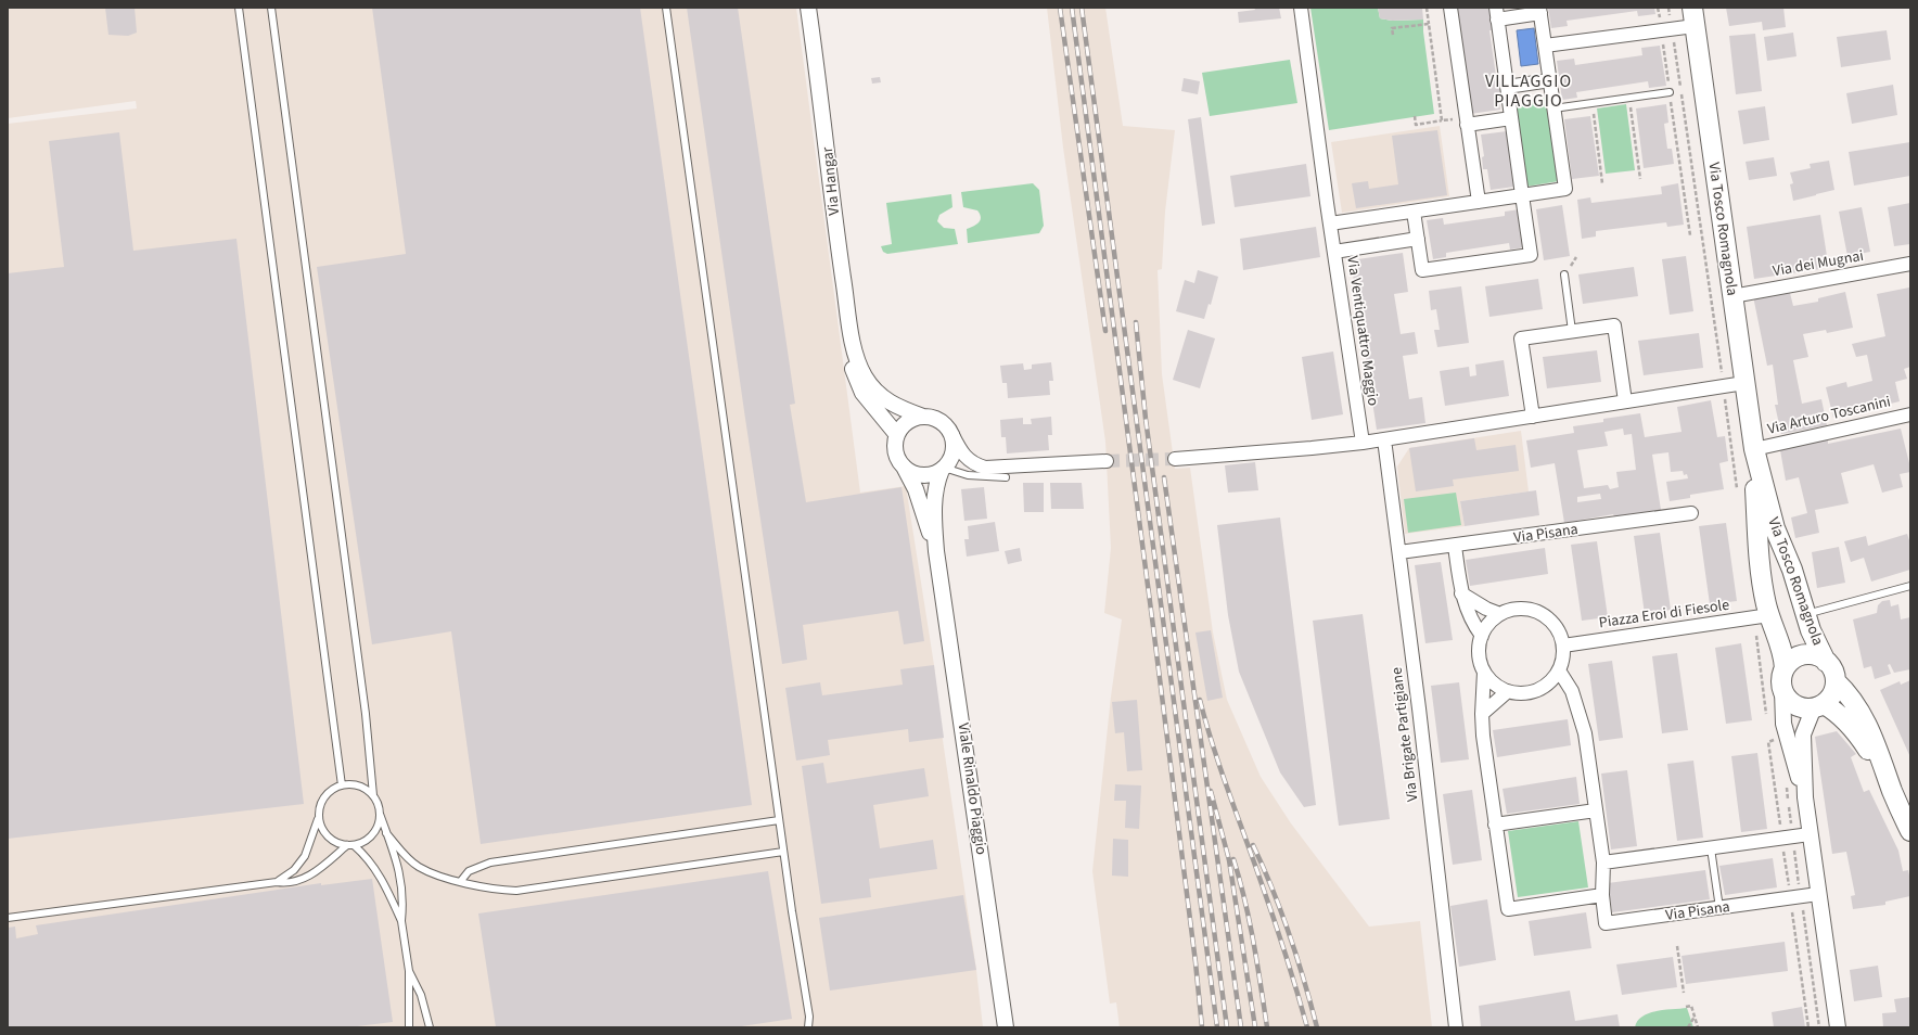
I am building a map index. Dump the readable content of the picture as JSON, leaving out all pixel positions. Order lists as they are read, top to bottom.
{
  "streets": {
    "main road": ["Via Tosco Romagnola"],
    "street": [
      "Via Hangar",
      "Via dei Mugnai",
      "Via Ventiquattro Maggio",
      "Via Arturo Toscanini",
      "Via Pisana",
      "Piazza Eroi di Fiesole",
      "Via Brigate Partigiane",
      "Viale Rinaldo Piaggio"
    ]
  },
  "crossings": [
    ["Via Hangar", "Viale Rinaldo Piaggio"],
    ["Via Tosco Romagnola", "Via dei Mugnai"],
    ["Via Tosco Romagnola", "Via Arturo Toscanini"],
    ["Via Tosco Romagnola", "Piazza Eroi di Fiesole"],
    ["Via Pisana", "Via Brigate Partigiane"]
  ],
  "districts": ["VILLAGGIO PIAGGIO"]
}
